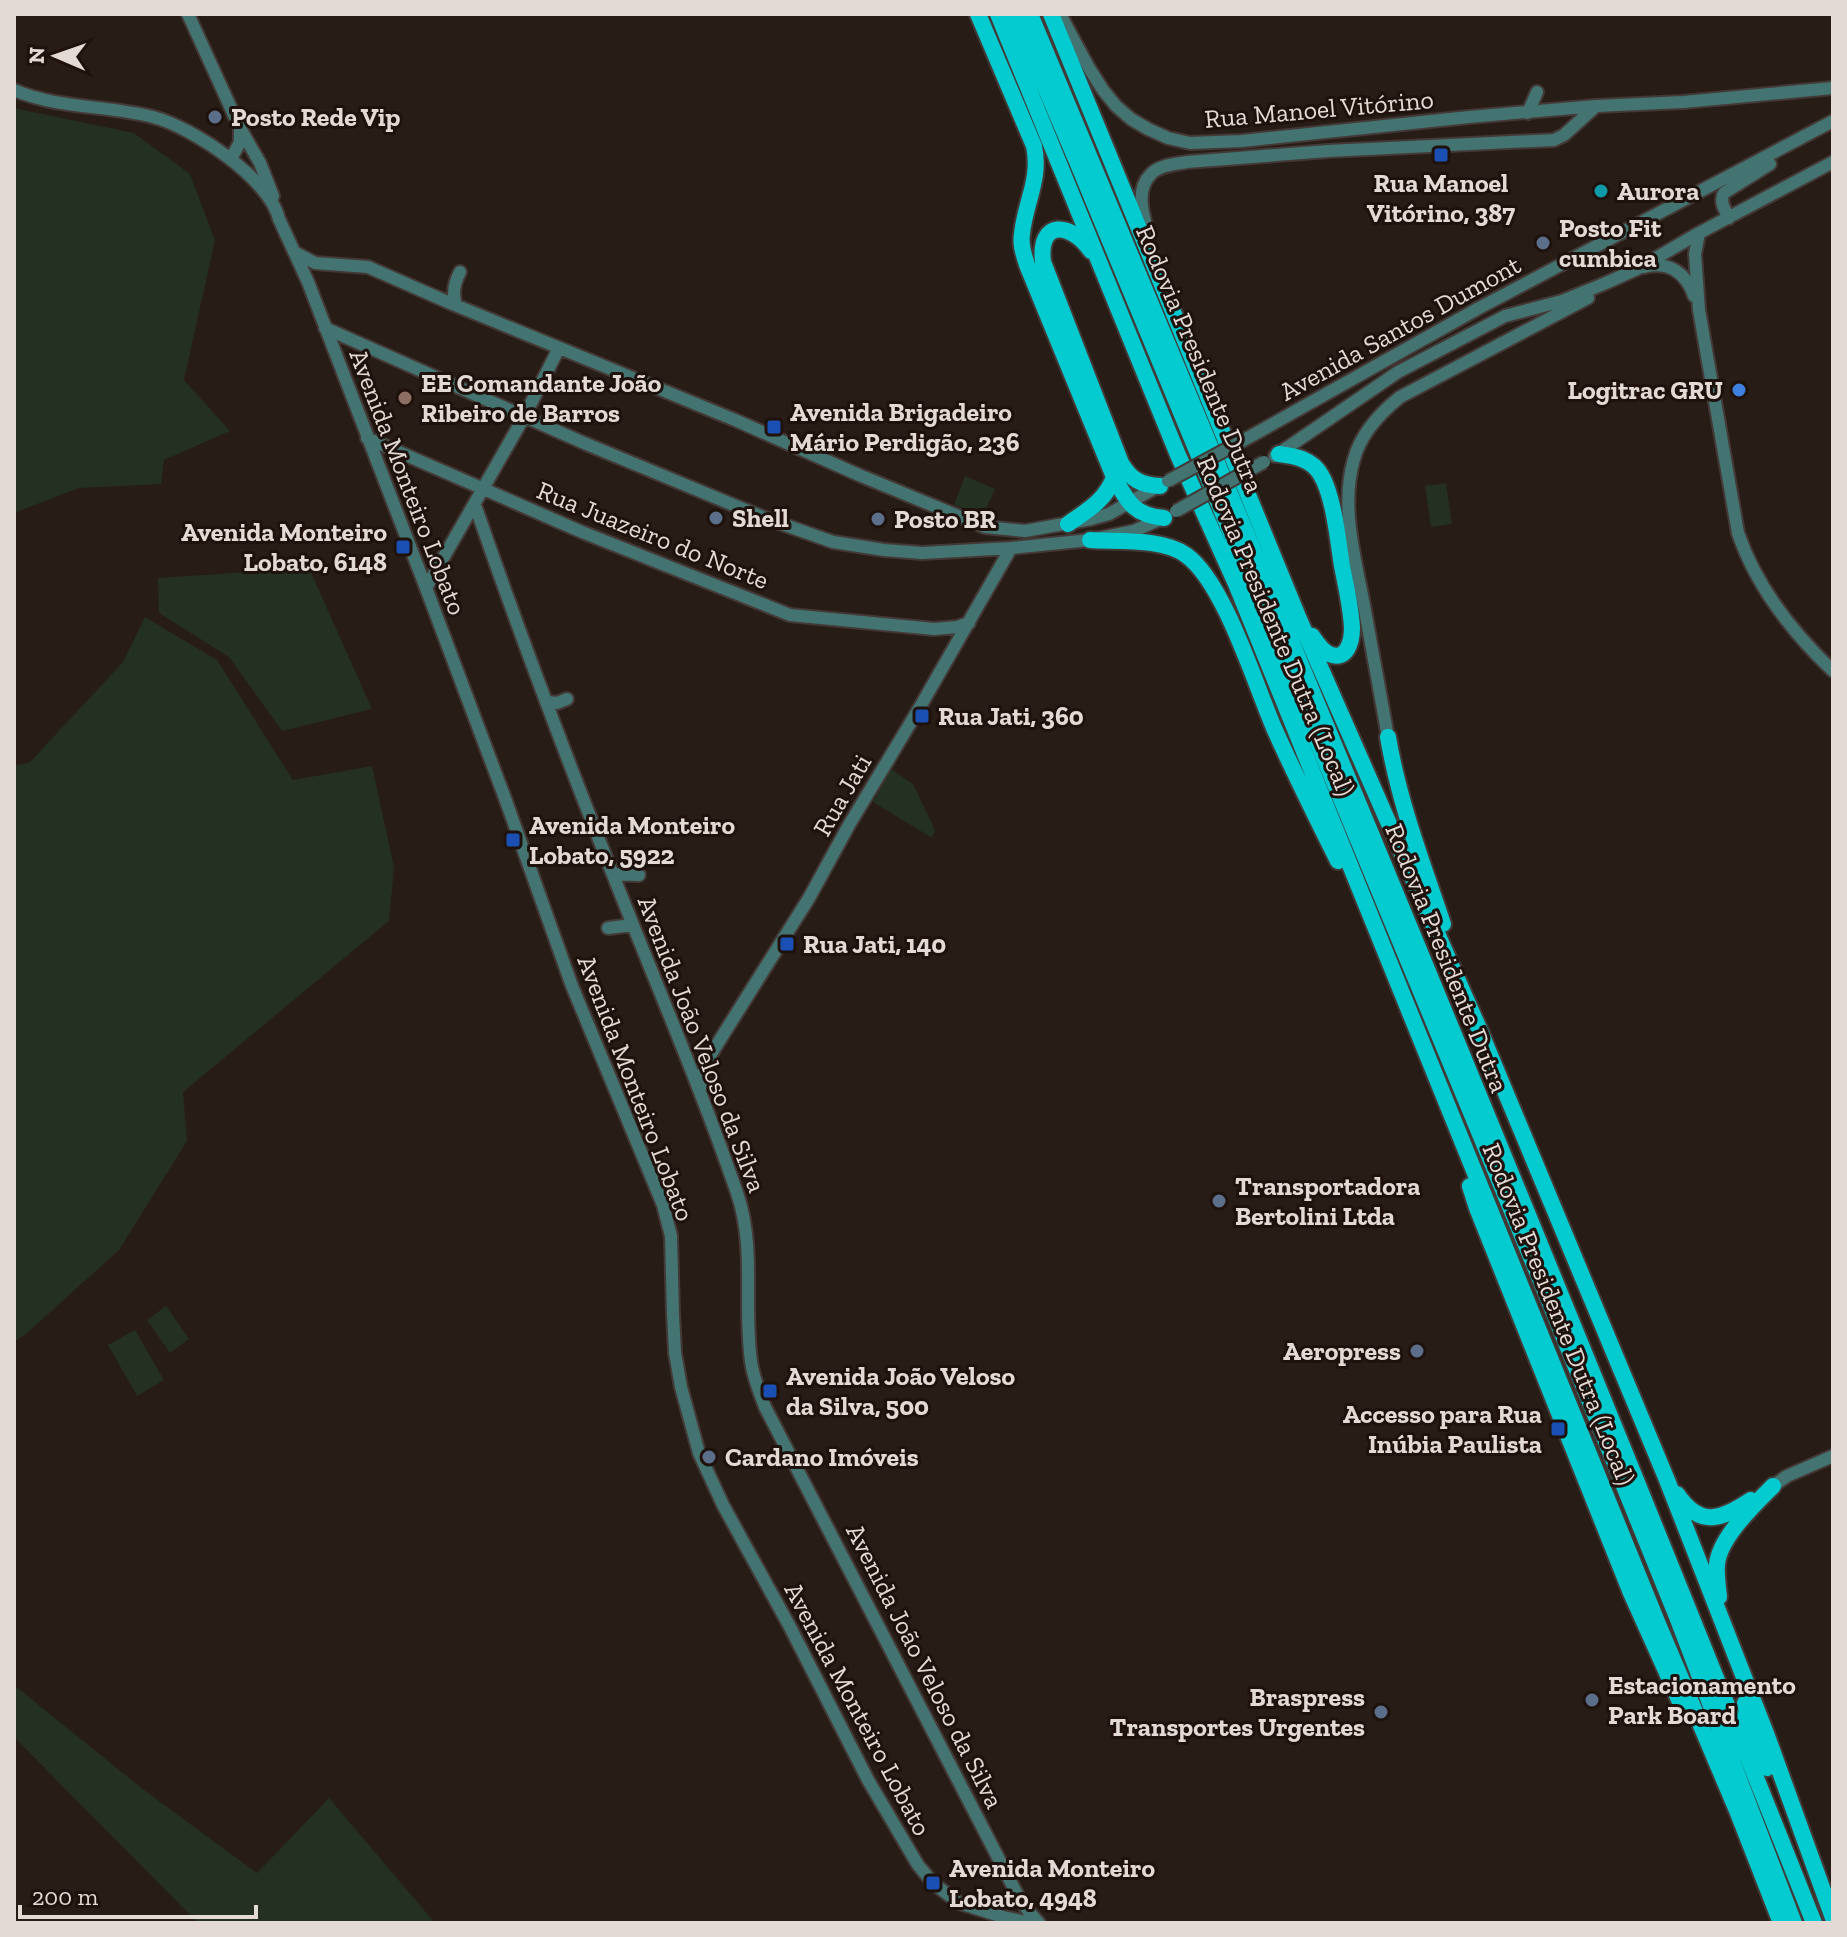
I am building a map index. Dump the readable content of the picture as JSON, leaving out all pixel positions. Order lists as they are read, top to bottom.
{
  "streets": {
    "highway": ["Rodovia Presidente Dutra", "Rodovia Presidente Dutra (Local)"],
    "main road": [
      "Rua Manoel Vitórino",
      "Avenida Santos Dumont",
      "Avenida Monteiro Lobato",
      "Rua Juazeiro do Norte",
      "Rua Jati",
      "Avenida João Veloso da Silva"
    ]
  },
  "crossings": [
    ["Rua Manoel Vitórino", "Rodovia Presidente Dutra"],
    ["Avenida Santos Dumont", "Avenida Monteiro Lobato"],
    ["Avenida Santos Dumont", "Rua Jati"],
    ["Avenida Monteiro Lobato", "Rua Juazeiro do Norte"],
    ["Rua Juazeiro do Norte", "Rua Jati"],
    ["Rua Jati", "Avenida João Veloso da Silva"]
  ],
  "places": {
    "other": [
      "Posto Rede Vip",
      "Aurora",
      "Posto Fit cumbica",
      "Logitrac GRU",
      "EE Comandante João Ribeiro de Barros",
      "Shell",
      "Posto BR",
      "Transportadora Bertolini Ltda",
      "Aeropress",
      "Cardano Imóveis",
      "Estacionamento Park Board",
      "Braspress Transportes Urgentes"
    ],
    "transit": [
      "Rua Manoel Vitórino, 387",
      "Avenida Brigadeiro Mário Perdigão, 236",
      "Avenida Monteiro Lobato, 6148",
      "Rua Jati, 360",
      "Avenida Monteiro Lobato, 5922",
      "Rua Jati, 140",
      "Avenida João Veloso da Silva, 500",
      "Accesso para Rua Inúbia Paulista",
      "Avenida Monteiro Lobato, 4948"
    ]
  },
  "scale_bar": "200 m",
  "north": "left"
}
